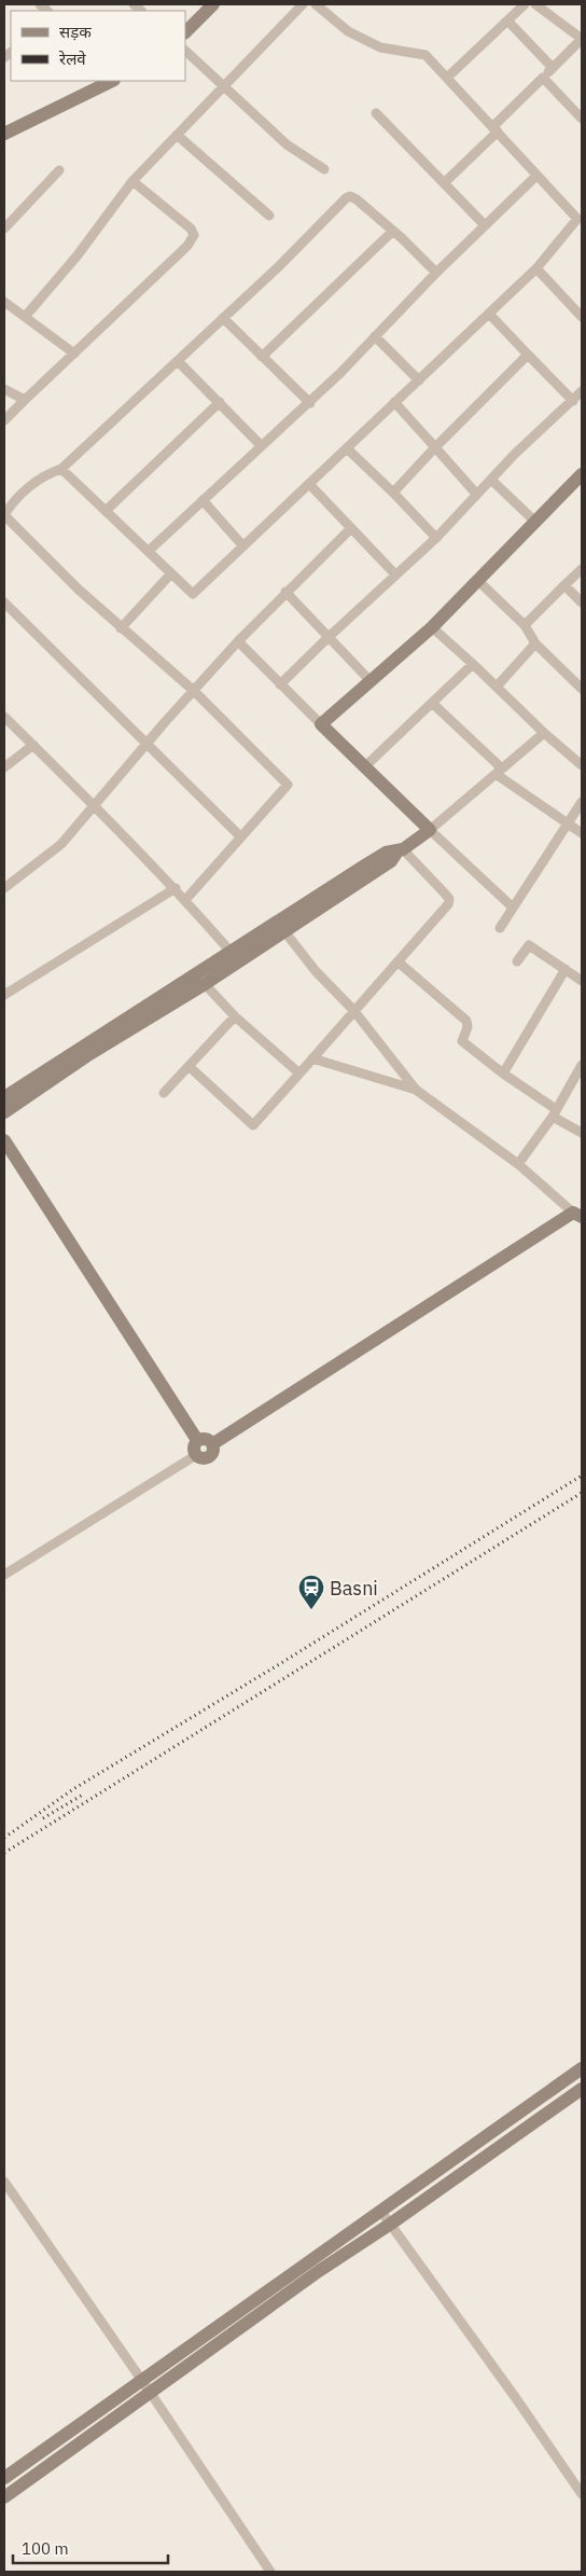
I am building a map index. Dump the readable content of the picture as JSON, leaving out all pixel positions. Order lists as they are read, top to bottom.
{
  "places": {
    "station": ["Basni"]
  },
  "legend": ["सड़क", "रेलवे"],
  "scale_bar": "100 m"
}
